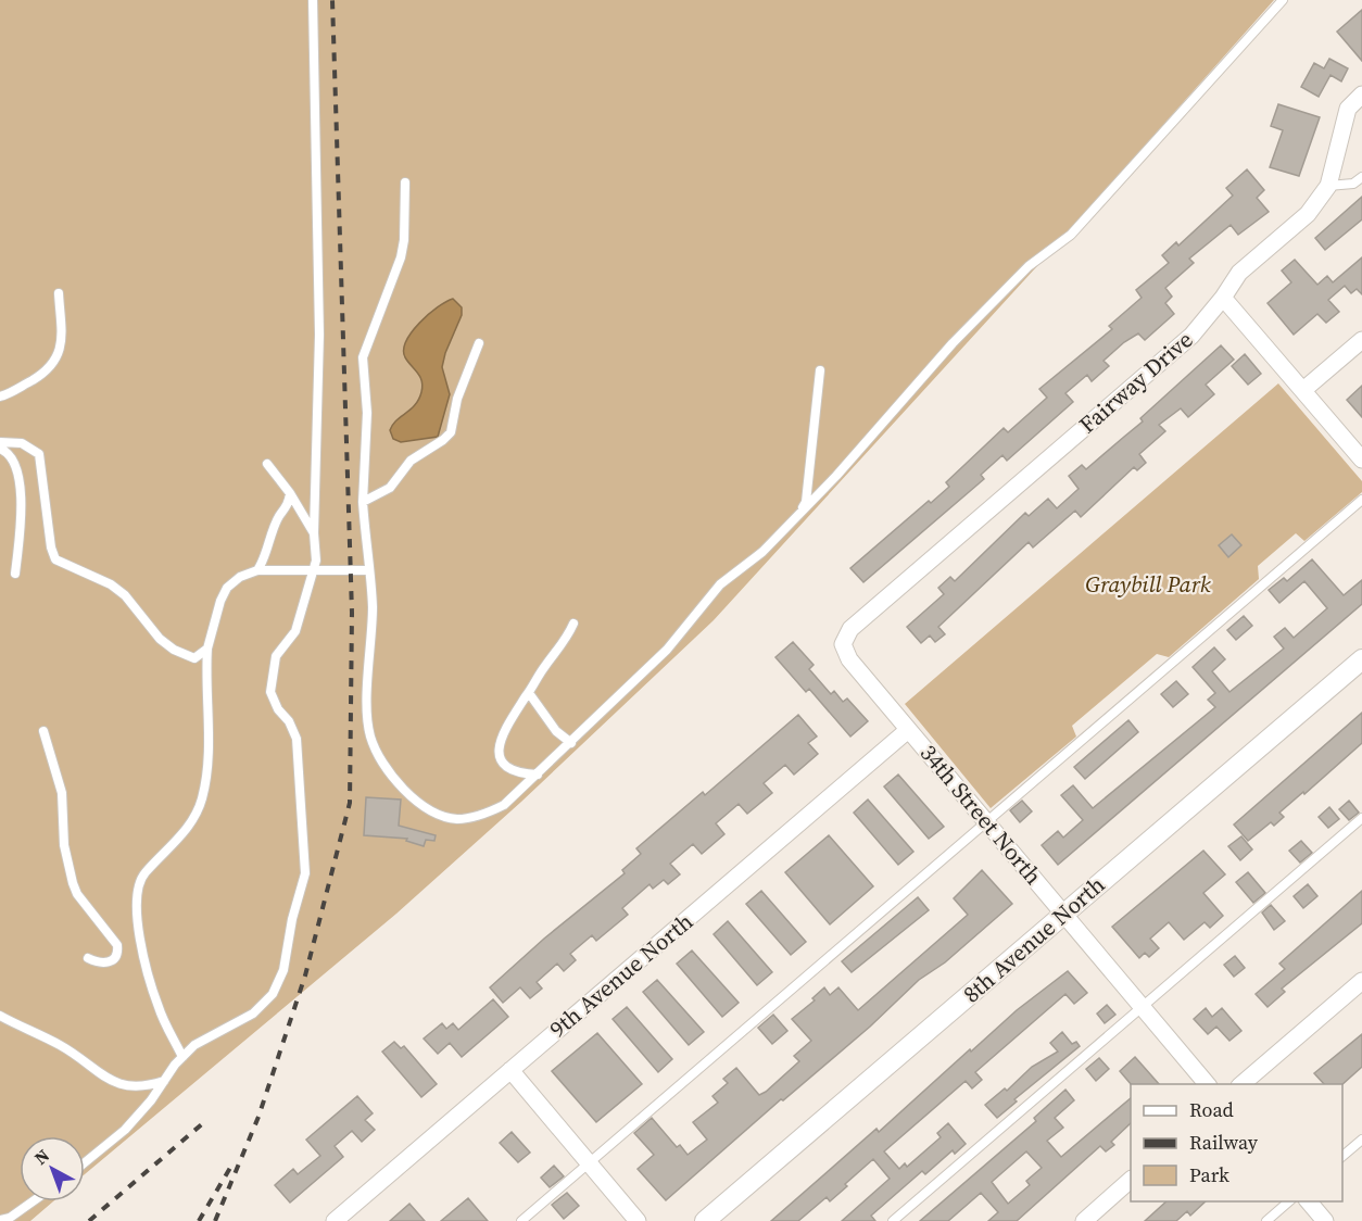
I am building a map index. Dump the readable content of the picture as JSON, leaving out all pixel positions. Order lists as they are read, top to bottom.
{
  "streets": {
    "street": [
      "Fairway Drive",
      "34th Street North",
      "8th Avenue North",
      "9th Avenue North"
    ]
  },
  "crossings": [
    ["Fairway Drive", "34th Street North"],
    ["34th Street North", "8th Avenue North"],
    ["34th Street North", "9th Avenue North"]
  ],
  "parks": ["Graybill Park"],
  "legend": ["Road", "Railway", "Park"],
  "north": "top left"
}
